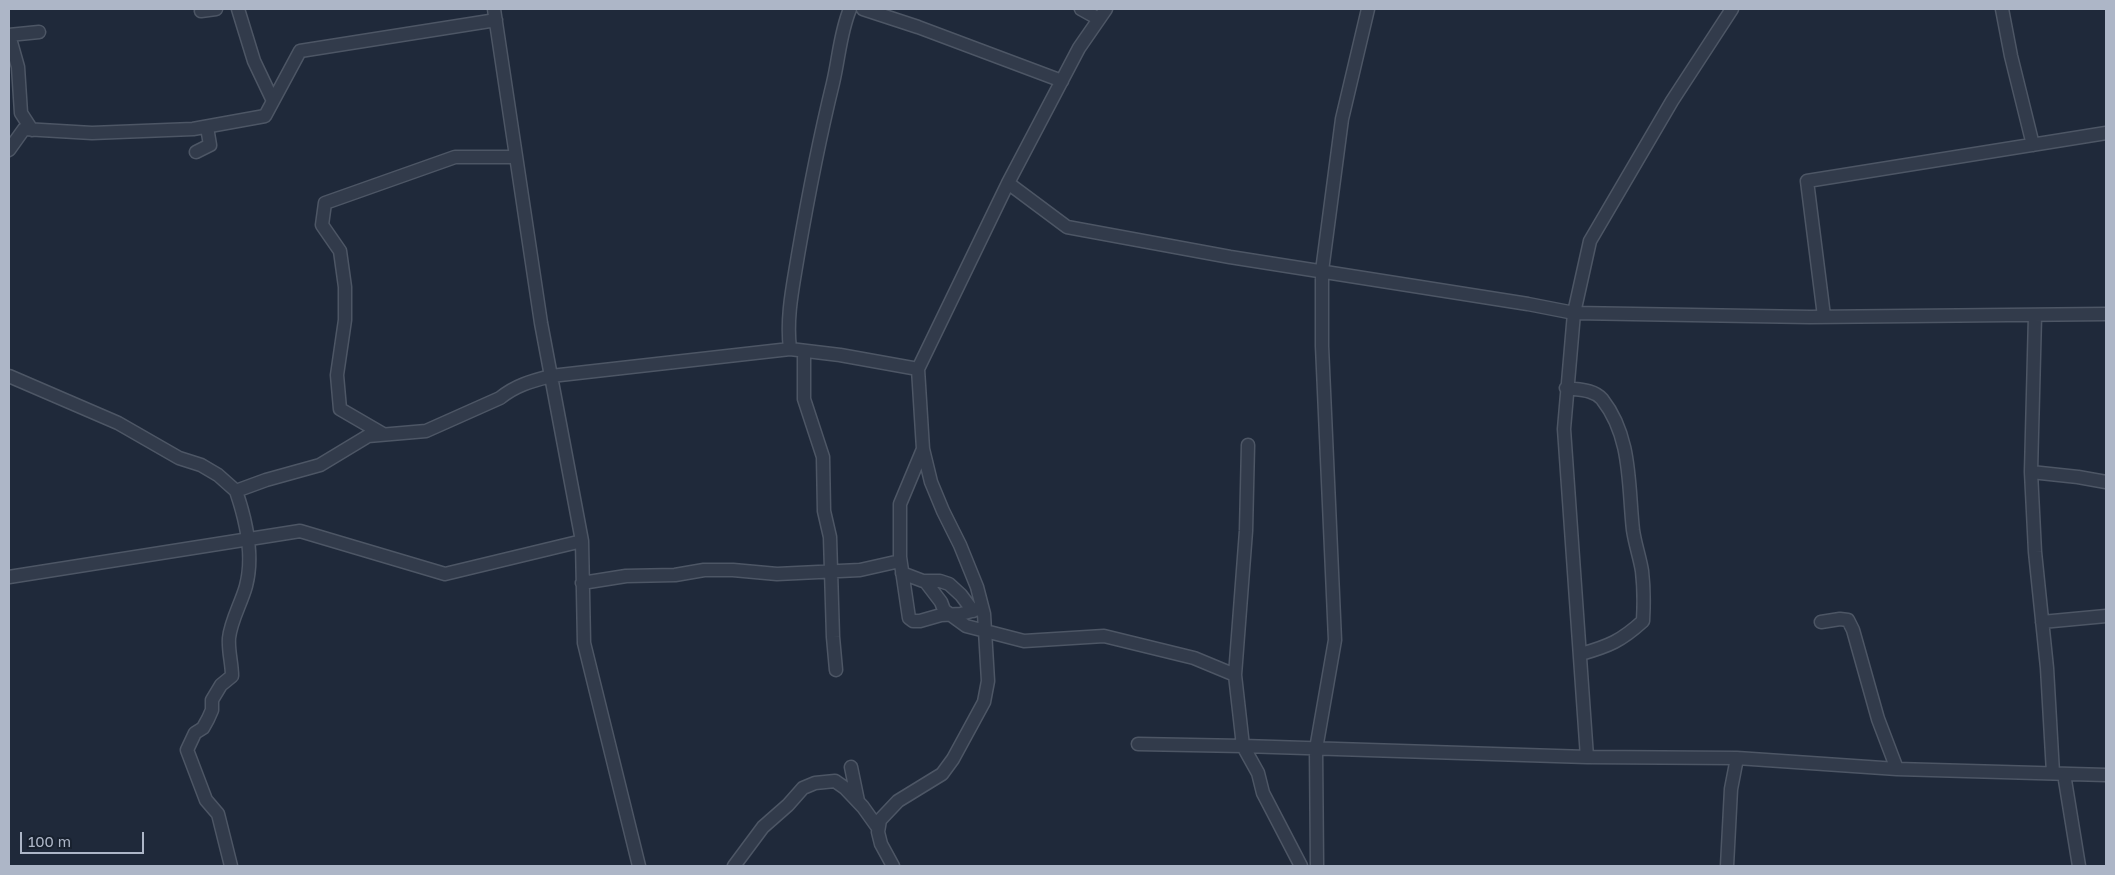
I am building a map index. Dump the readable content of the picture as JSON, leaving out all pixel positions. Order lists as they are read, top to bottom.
{
  "scale_bar": "100 m"
}
